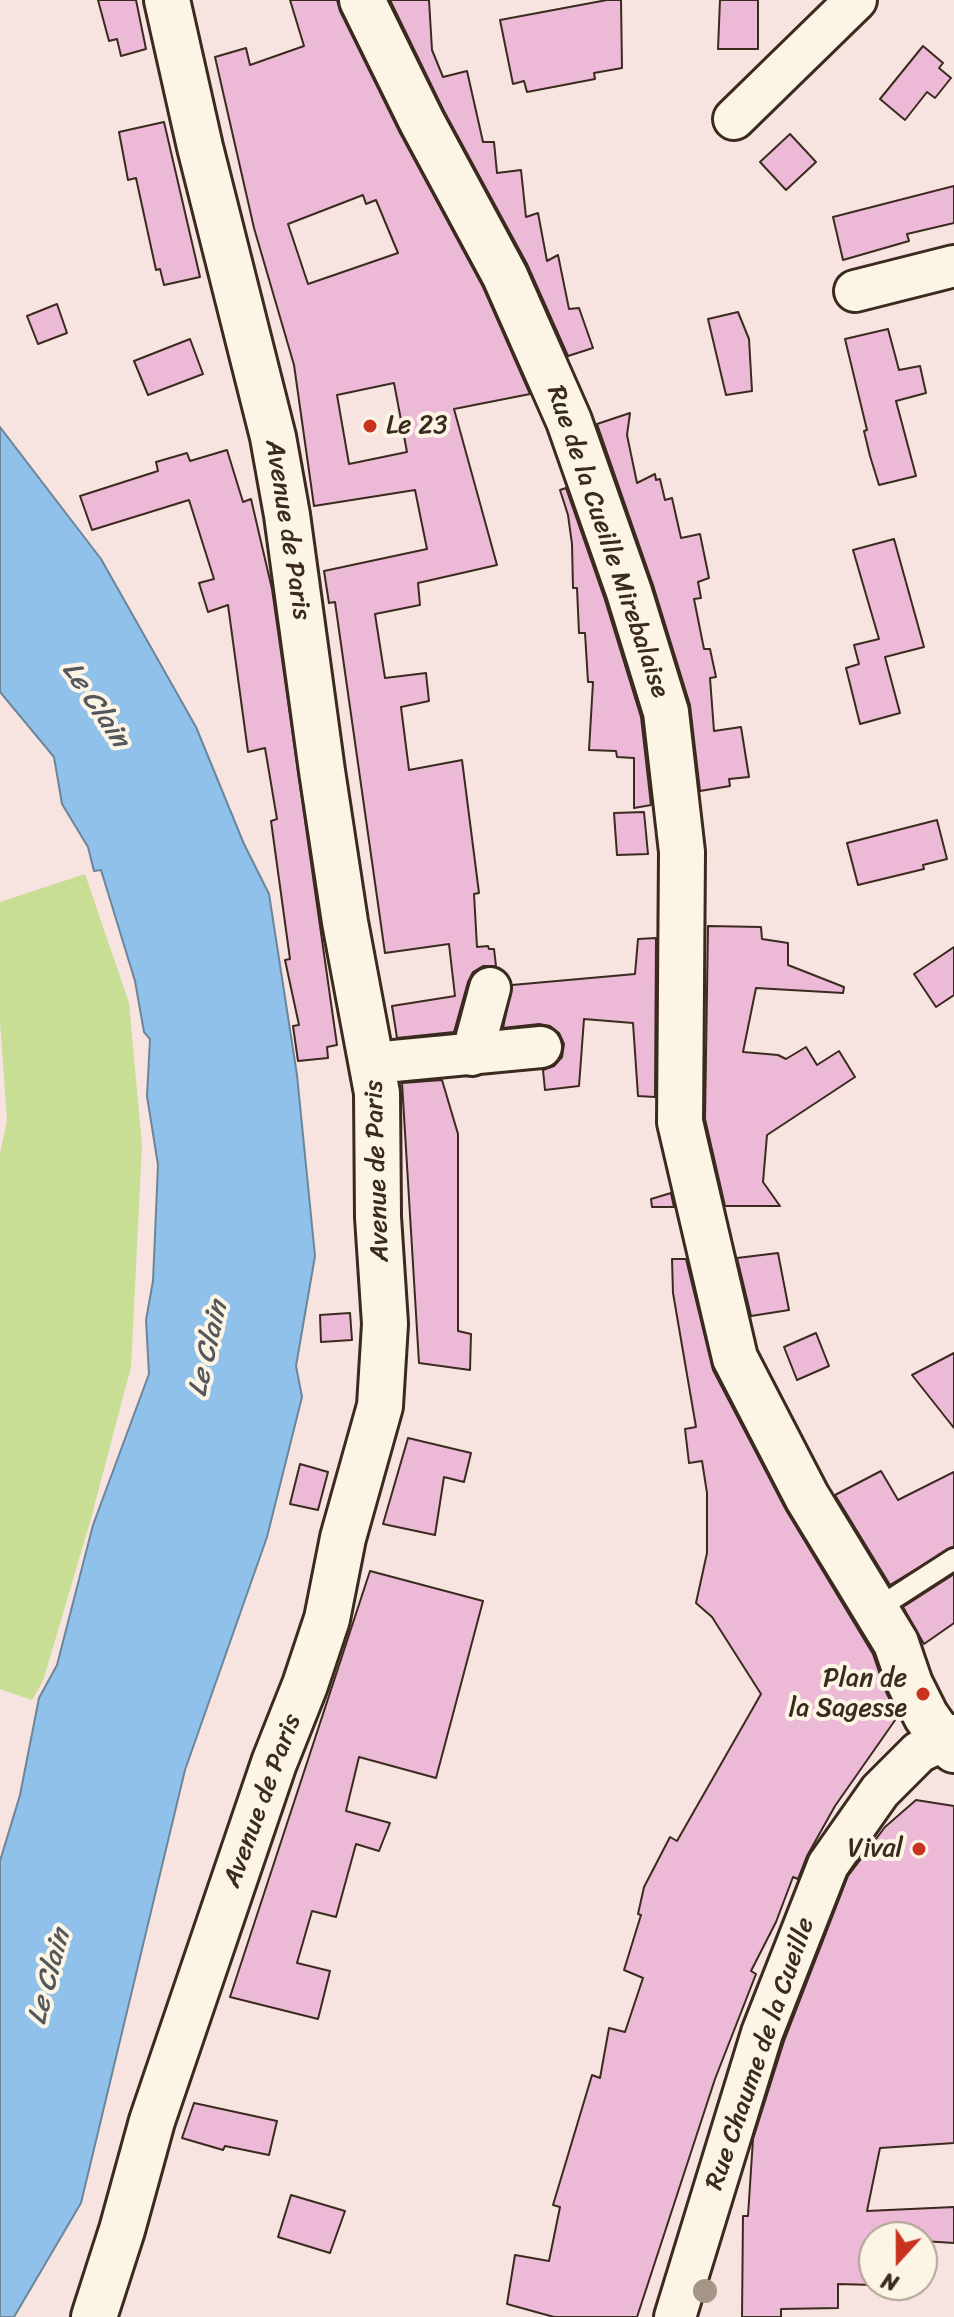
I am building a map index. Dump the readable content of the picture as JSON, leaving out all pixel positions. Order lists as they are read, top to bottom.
{
  "streets": {
    "main road": ["Avenue de Paris", "Rue de la Cueille Mirebalaise"],
    "street": ["Rue Chaume de la Cueille"]
  },
  "crossings": [
    ["Rue de la Cueille Mirebalaise", "Rue Chaume de la Cueille"]
  ],
  "water": ["Le Clain"],
  "places": ["Le 23", "Plan de la Sagesse", "Vival"],
  "north": "bottom"
}
